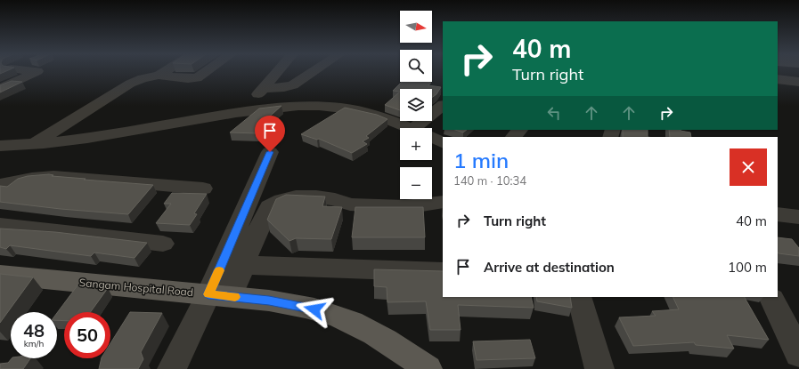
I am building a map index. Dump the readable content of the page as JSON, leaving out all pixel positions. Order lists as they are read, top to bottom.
{
  "streets": {
    "main road": ["Sangam Hospital Road"]
  },
  "north": "right",
  "page": {
    "map_buttons": ["+", "−"],
    "turn": ["40 m", "Turn right"],
    "heading": ["1 min", "140 m · 10:34"],
    "list": [
      {
        "name": "Turn right",
        "value": "40 m"
      },
      {
        "name": "Arrive at destination",
        "value": "100 m"
      }
    ],
    "speed": "48 km/h",
    "limit": "50"
  }
}
